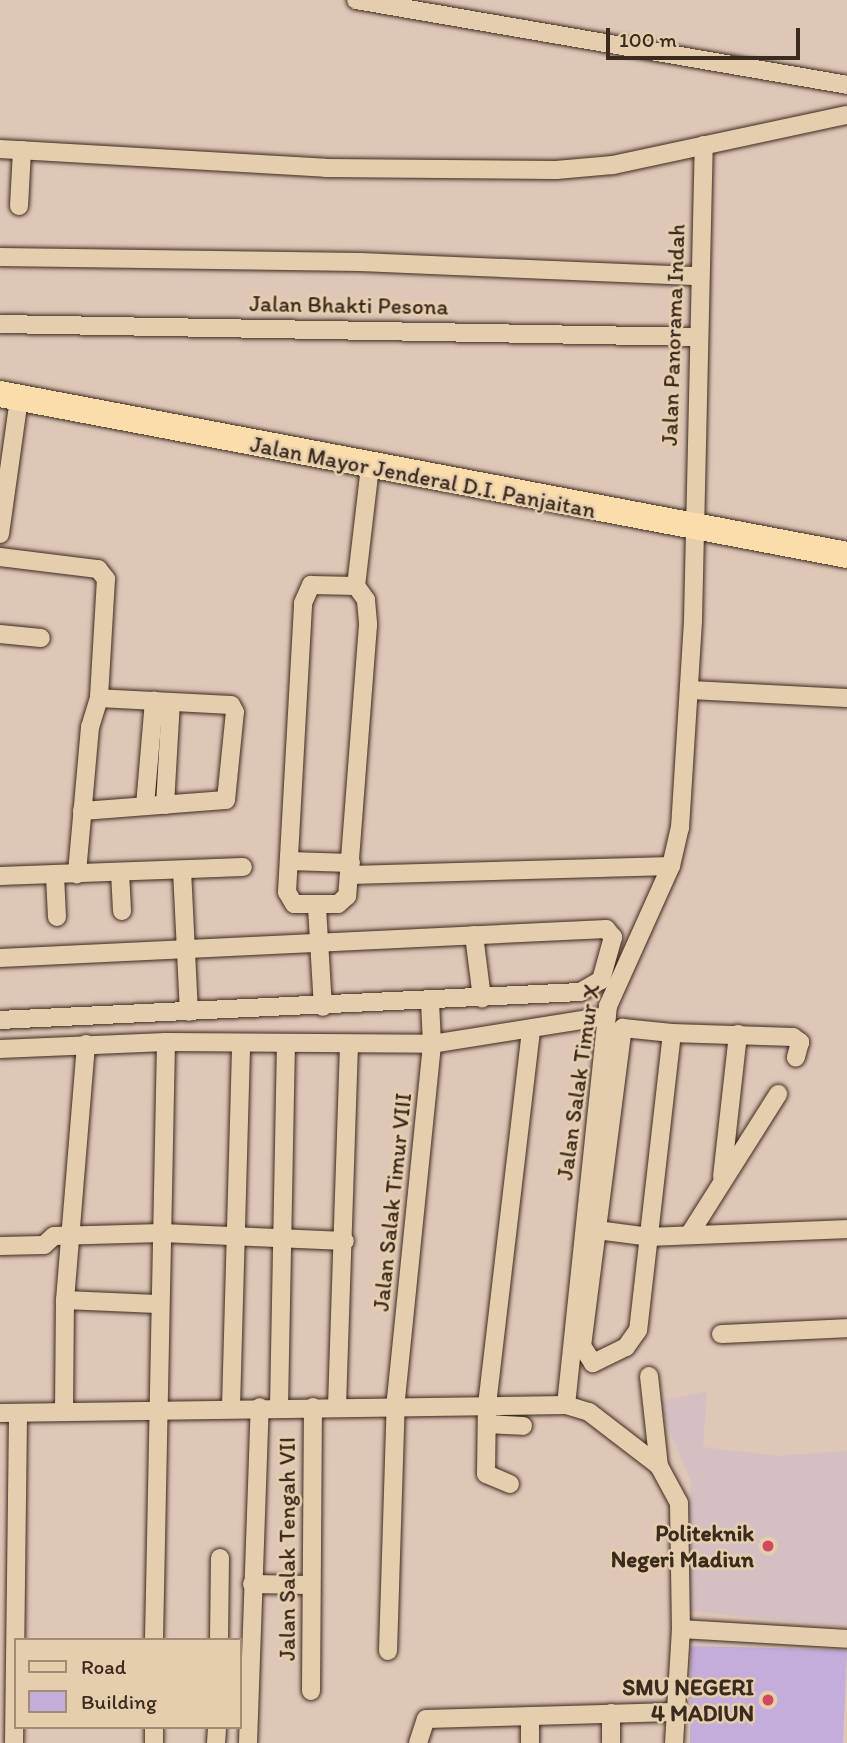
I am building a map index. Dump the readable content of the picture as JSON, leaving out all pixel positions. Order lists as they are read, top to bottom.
{
  "streets": {
    "highway": ["Jalan Mayor Jenderal D.I. Panjaitan"],
    "street": [
      "Jalan Bhakti Pesona",
      "Jalan Panorama Indah",
      "Jalan Salak Timur X",
      "Jalan Salak Timur VIII",
      "Jalan Salak Tengah VII"
    ]
  },
  "crossings": [
    ["Jalan Bhakti Pesona", "Jalan Panorama Indah"],
    ["Jalan Panorama Indah", "Jalan Mayor Jenderal D.I. Panjaitan"],
    ["Jalan Panorama Indah", "Jalan Salak Timur X"],
    ["Jalan Mayor Jenderal D.I. Panjaitan", "Jalan Salak Timur X"]
  ],
  "places": ["Politeknik Negeri Madiun", "SMU NEGERI 4 MADIUN"],
  "legend": ["Road", "Building"],
  "scale_bar": "100 m"
}
